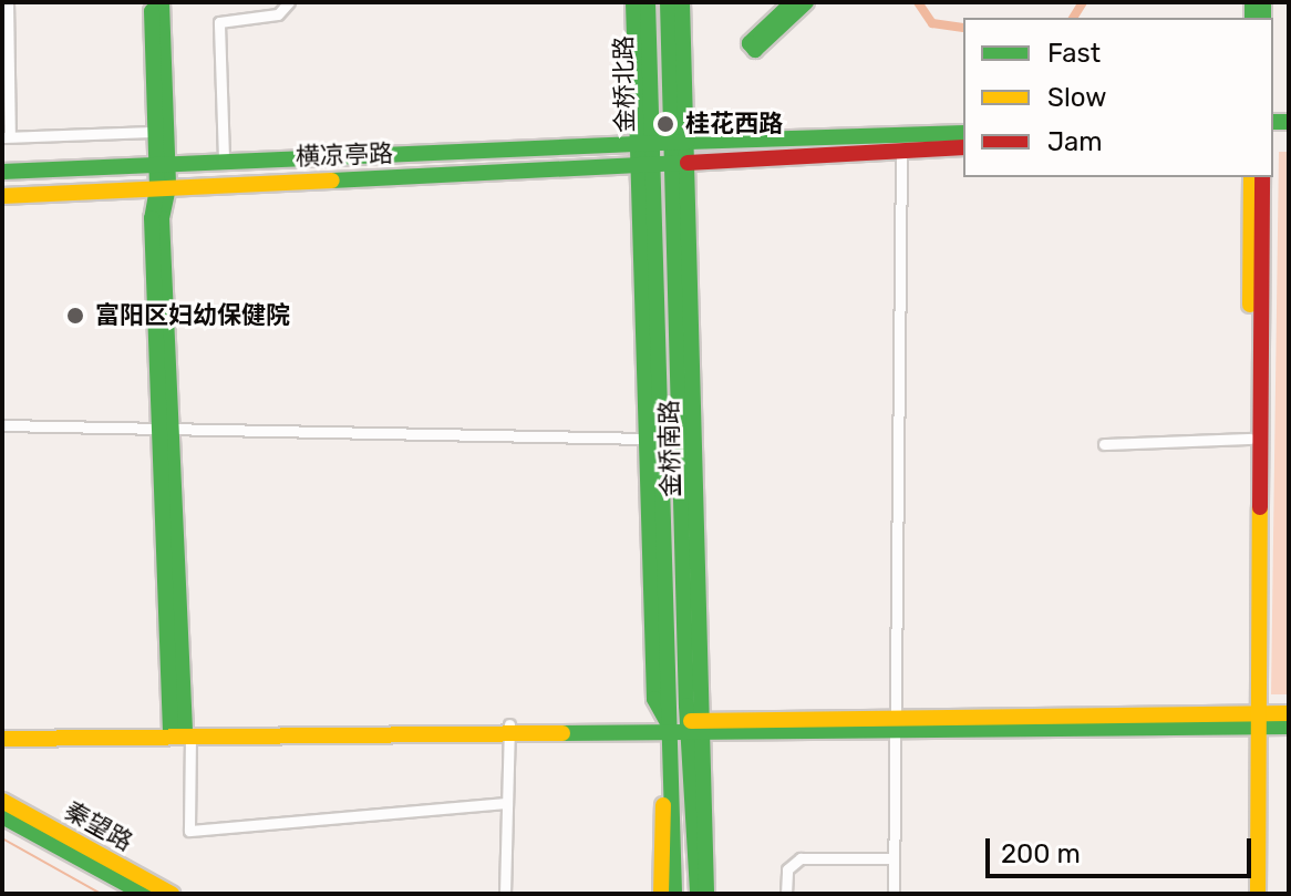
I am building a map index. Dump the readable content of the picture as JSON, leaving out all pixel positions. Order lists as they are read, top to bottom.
{
  "streets": {
    "main road": [
      "金桥北路",
      "横凉亭路",
      "金桥南路",
      "秦望路"
    ]
  },
  "crossings": [
    ["金桥北路", "横凉亭路"],
    ["金桥北路", "金桥南路"],
    ["横凉亭路", "金桥南路"]
  ],
  "places": ["桂花西路", "富阳区妇幼保健院"],
  "legend": ["Fast", "Slow", "Jam"],
  "scale_bar": "200 m"
}
